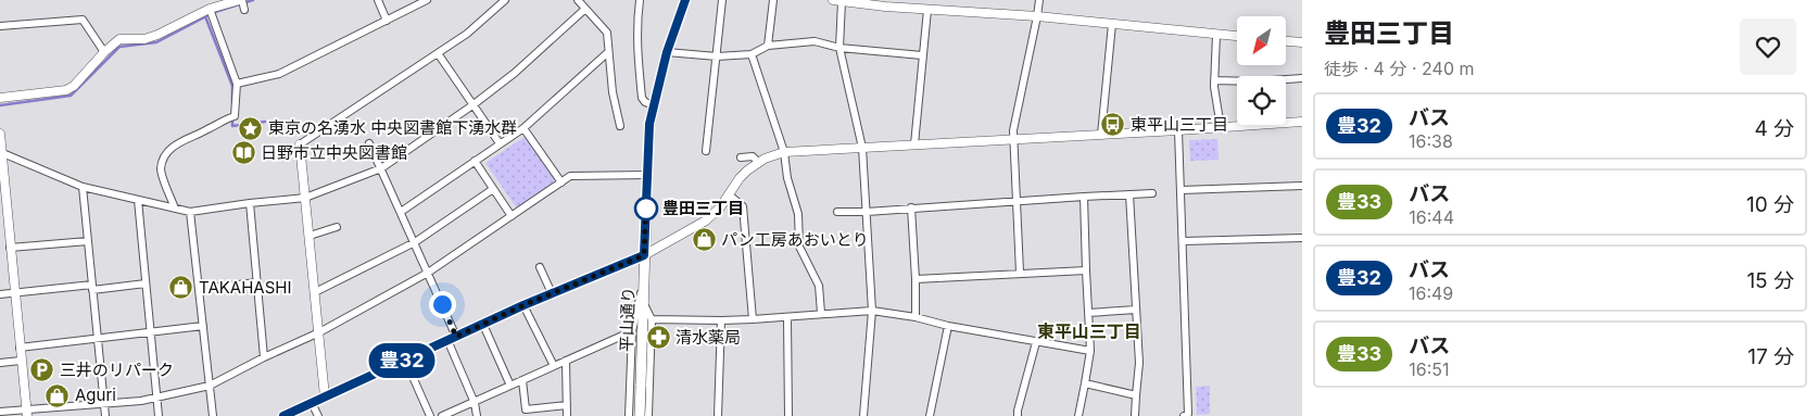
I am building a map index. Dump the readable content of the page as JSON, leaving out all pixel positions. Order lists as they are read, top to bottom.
{
  "streets": {
    "main road": ["平山通り"]
  },
  "districts": ["東平山三丁目"],
  "places": {
    "bus stop": ["東平山三丁目"],
    "place": ["東京の名湧水 中央図書館下湧水群"],
    "library": ["日野市立中央図書館"],
    "other": ["豊田三丁目"],
    "shop": ["パン工房あおいとり", "TAKAHASHI", "Aguri"],
    "pharmacy": ["清水薬局"],
    "parking": ["三井のリパーク"]
  },
  "lines": ["bus line 豊32"],
  "north": "bottom left",
  "page": {
    "on_map": "豊32",
    "heading": ["豊田三丁目", "徒歩 · 4 分 · 240 m"],
    "list": [
      {
        "mark": "豊32",
        "name": "バス",
        "note": "16:38",
        "value": "4 分"
      },
      {
        "mark": "豊33",
        "name": "バス",
        "note": "16:44",
        "value": "10 分"
      },
      {
        "mark": "豊32",
        "name": "バス",
        "note": "16:49",
        "value": "15 分"
      },
      {
        "mark": "豊33",
        "name": "バス",
        "note": "16:51",
        "value": "17 分"
      }
    ]
  }
}
